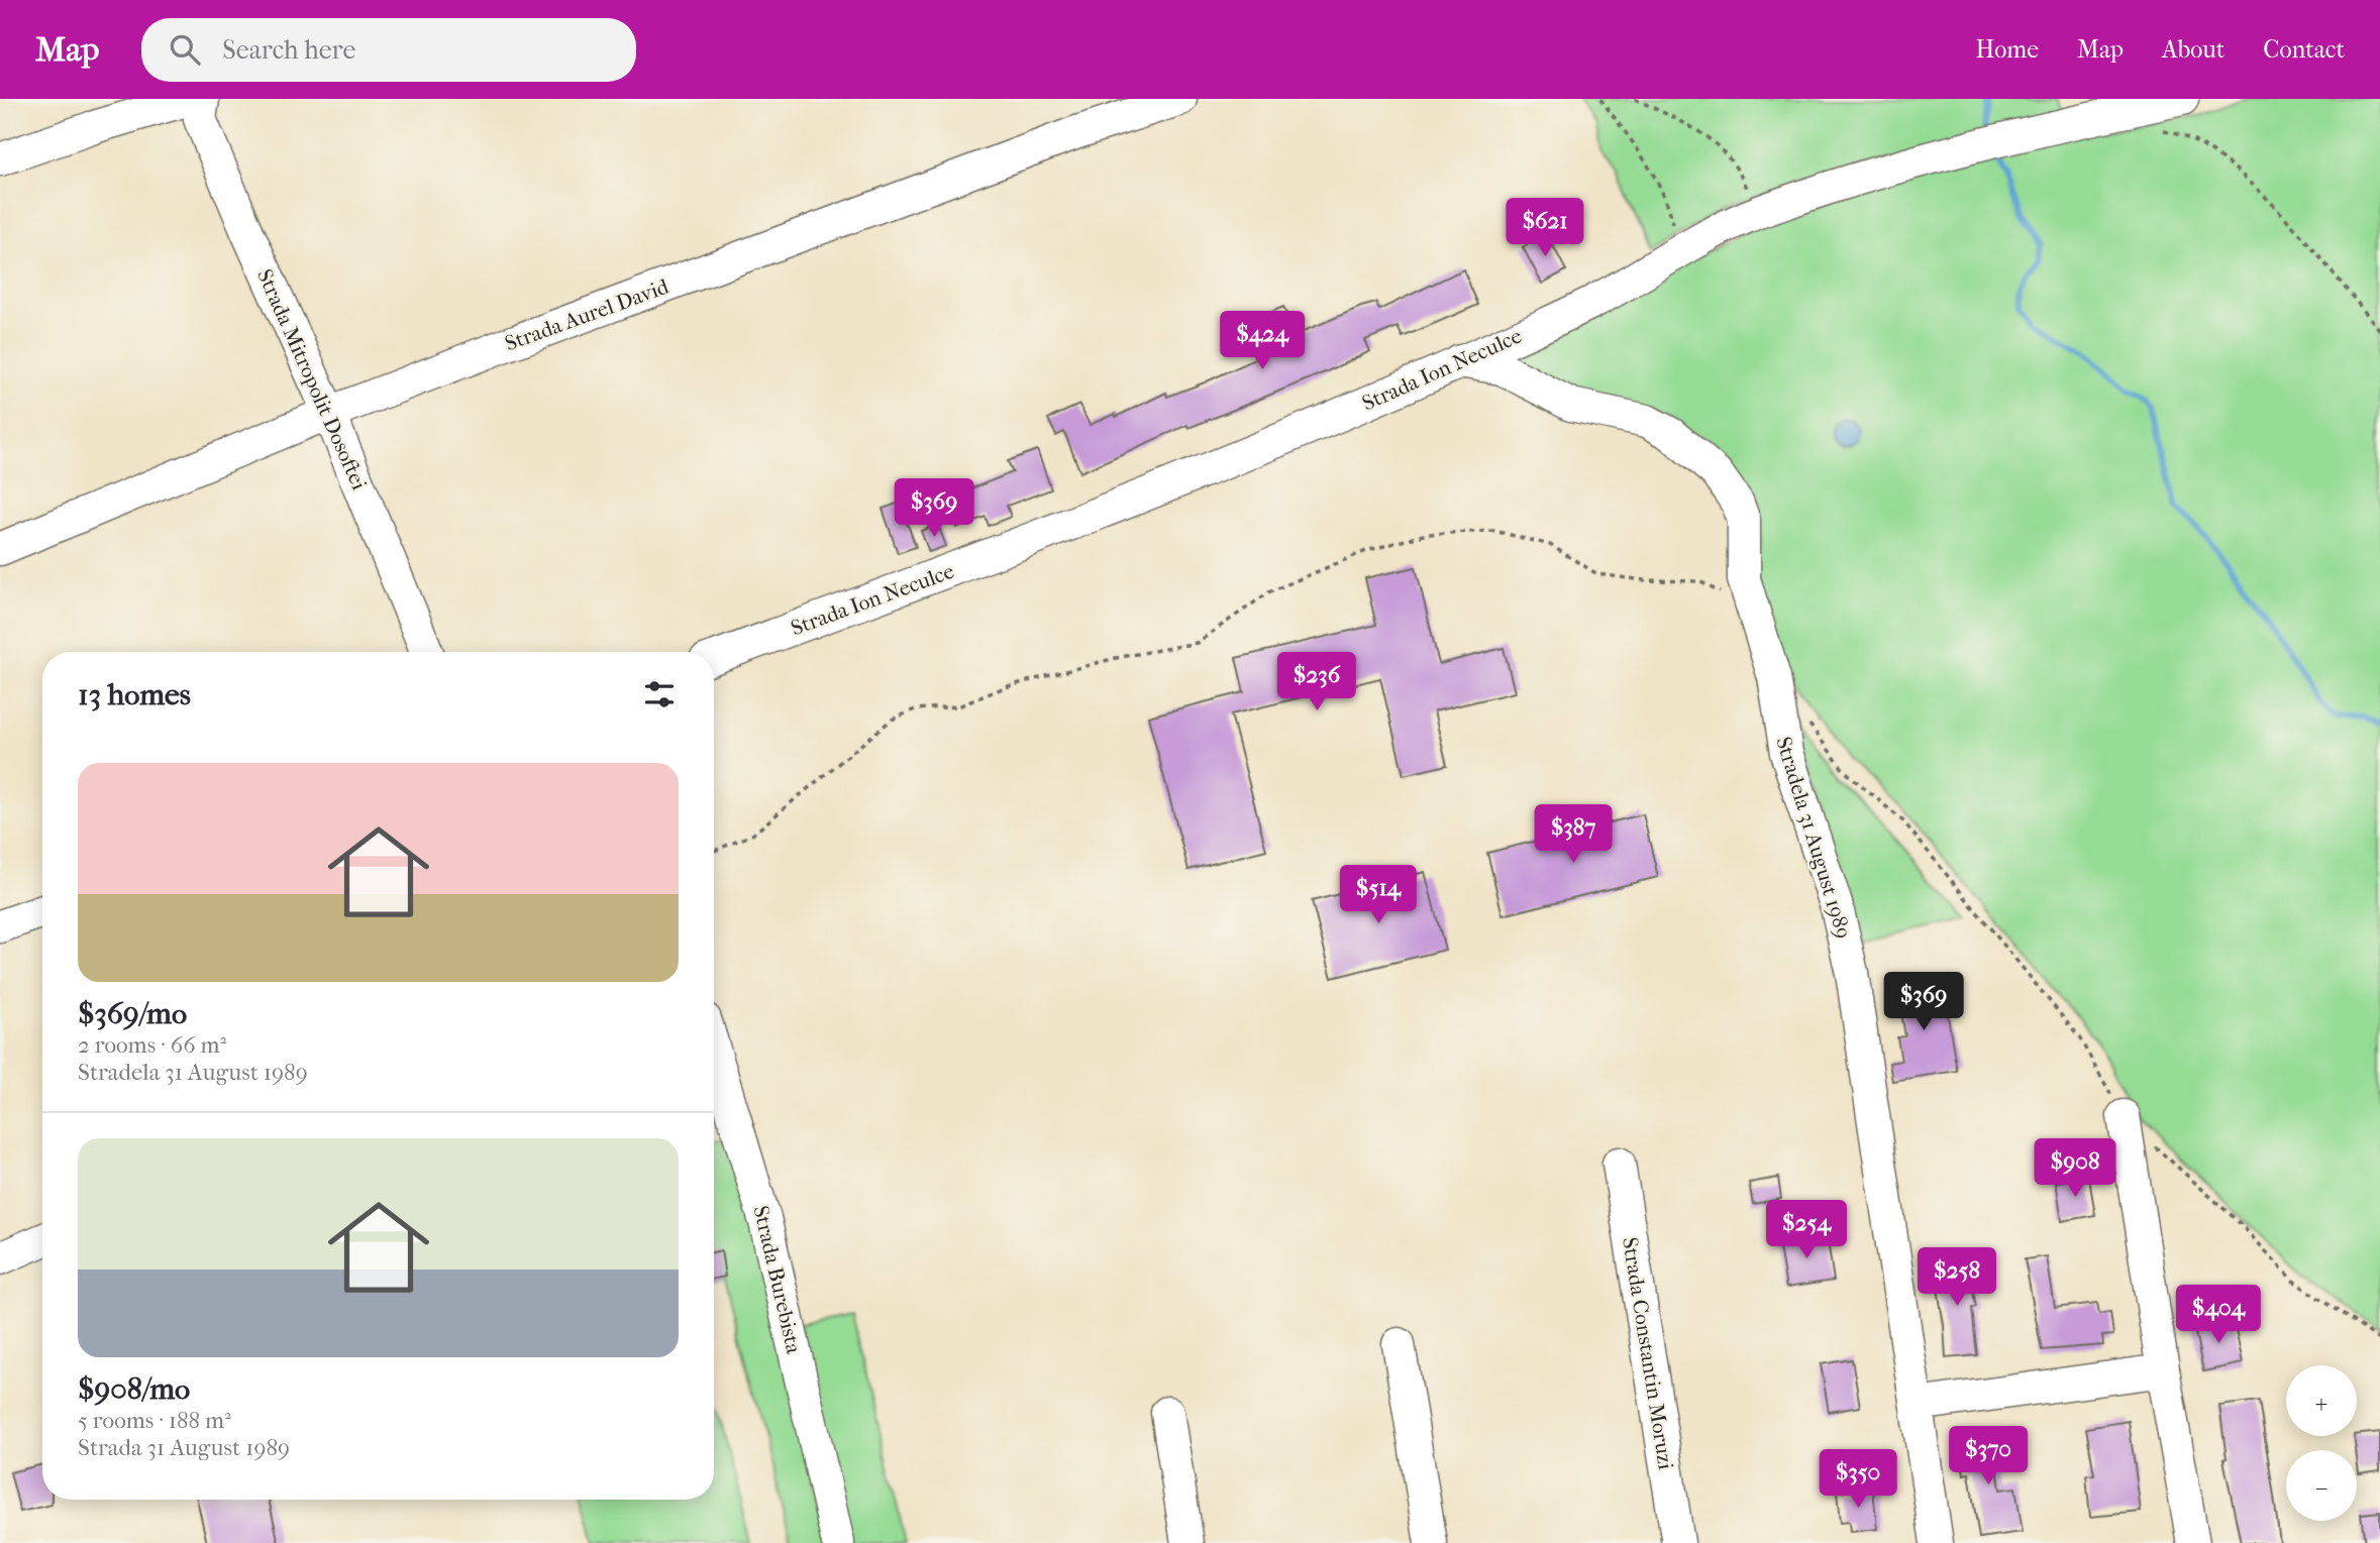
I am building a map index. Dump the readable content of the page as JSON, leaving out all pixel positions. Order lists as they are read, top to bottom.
{
  "streets": {
    "street": [
      "Strada Aurel David",
      "Strada Ion Neculce",
      "Strada Mitropolit Dosoftei",
      "Stradela 31 August 1989",
      "Strada Burebista",
      "Strada Constantin Moruzi"
    ]
  },
  "crossings": [
    ["Strada Aurel David", "Strada Mitropolit Dosoftei"],
    ["Strada Ion Neculce", "Stradela 31 August 1989"]
  ],
  "page": {
    "header": "Map",
    "search": "Search here",
    "nav": [
      "Home",
      "Map",
      "About",
      "Contact"
    ],
    "price": [
      "$621",
      "$424",
      "$369",
      "$236",
      "$387",
      "$514",
      "$369",
      "$908",
      "$254",
      "$258",
      "$404",
      "$370",
      "$350"
    ],
    "heading": "13 homes",
    "list": [
      {
        "name": "$369/mo",
        "note": "2 rooms · 66 m² · Stradela 31 August 1989"
      },
      {
        "name": "$908/mo",
        "note": "5 rooms · 188 m² · Strada 31 August 1989"
      }
    ],
    "map_buttons": ["+", "−"]
  }
}
